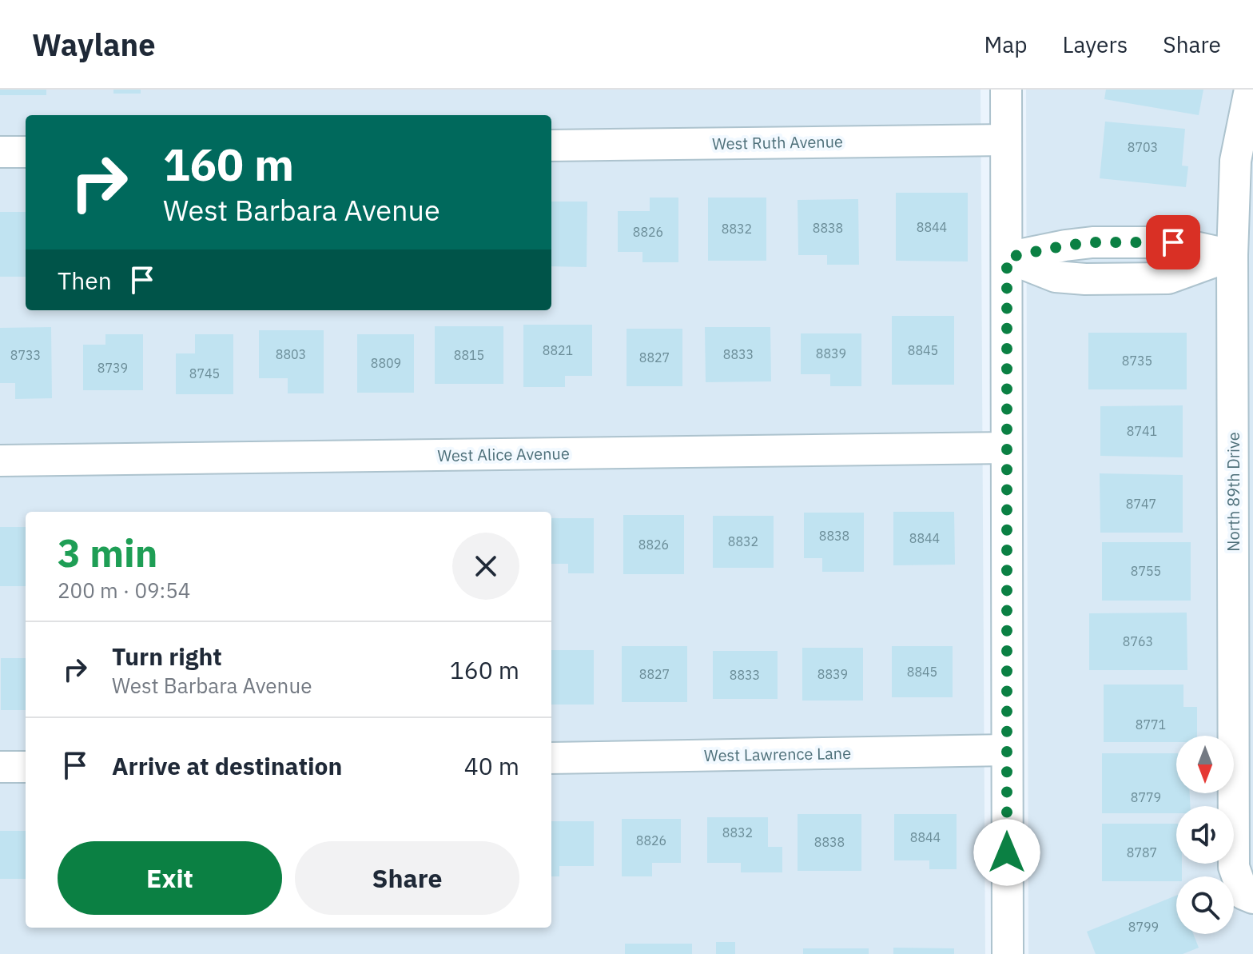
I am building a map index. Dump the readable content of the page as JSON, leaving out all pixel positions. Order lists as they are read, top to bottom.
{
  "streets": {
    "street": [
      "West Ruth Avenue",
      "West Alice Avenue",
      "North 89th Drive",
      "West Lawrence Lane"
    ]
  },
  "house_numbers": [
    "8703",
    "8844",
    "8838",
    "8832",
    "8826",
    "8821",
    "8845",
    "8839",
    "8803",
    "8833",
    "8733",
    "8815",
    "8827",
    "8735",
    "8809",
    "8739",
    "8745",
    "8741",
    "8747",
    "8838",
    "8844",
    "8832",
    "8826",
    "8755",
    "8763",
    "8845",
    "8827",
    "8839",
    "8833",
    "8771",
    "8779",
    "8832",
    "8844",
    "8826",
    "8838",
    "8787",
    "8799"
  ],
  "north": "bottom",
  "page": {
    "header": "Waylane",
    "nav": ["Map", "Layers", "Share"],
    "turn": ["160 m", "West Barbara Avenue"],
    "then": "Then",
    "heading": ["3 min", "200 m · 09:54"],
    "list": [
      {
        "name": "Turn right",
        "note": "West Barbara Avenue",
        "value": "160 m"
      },
      {
        "name": "Arrive at destination",
        "value": "40 m"
      }
    ],
    "buttons": ["Exit", "Share"]
  }
}
